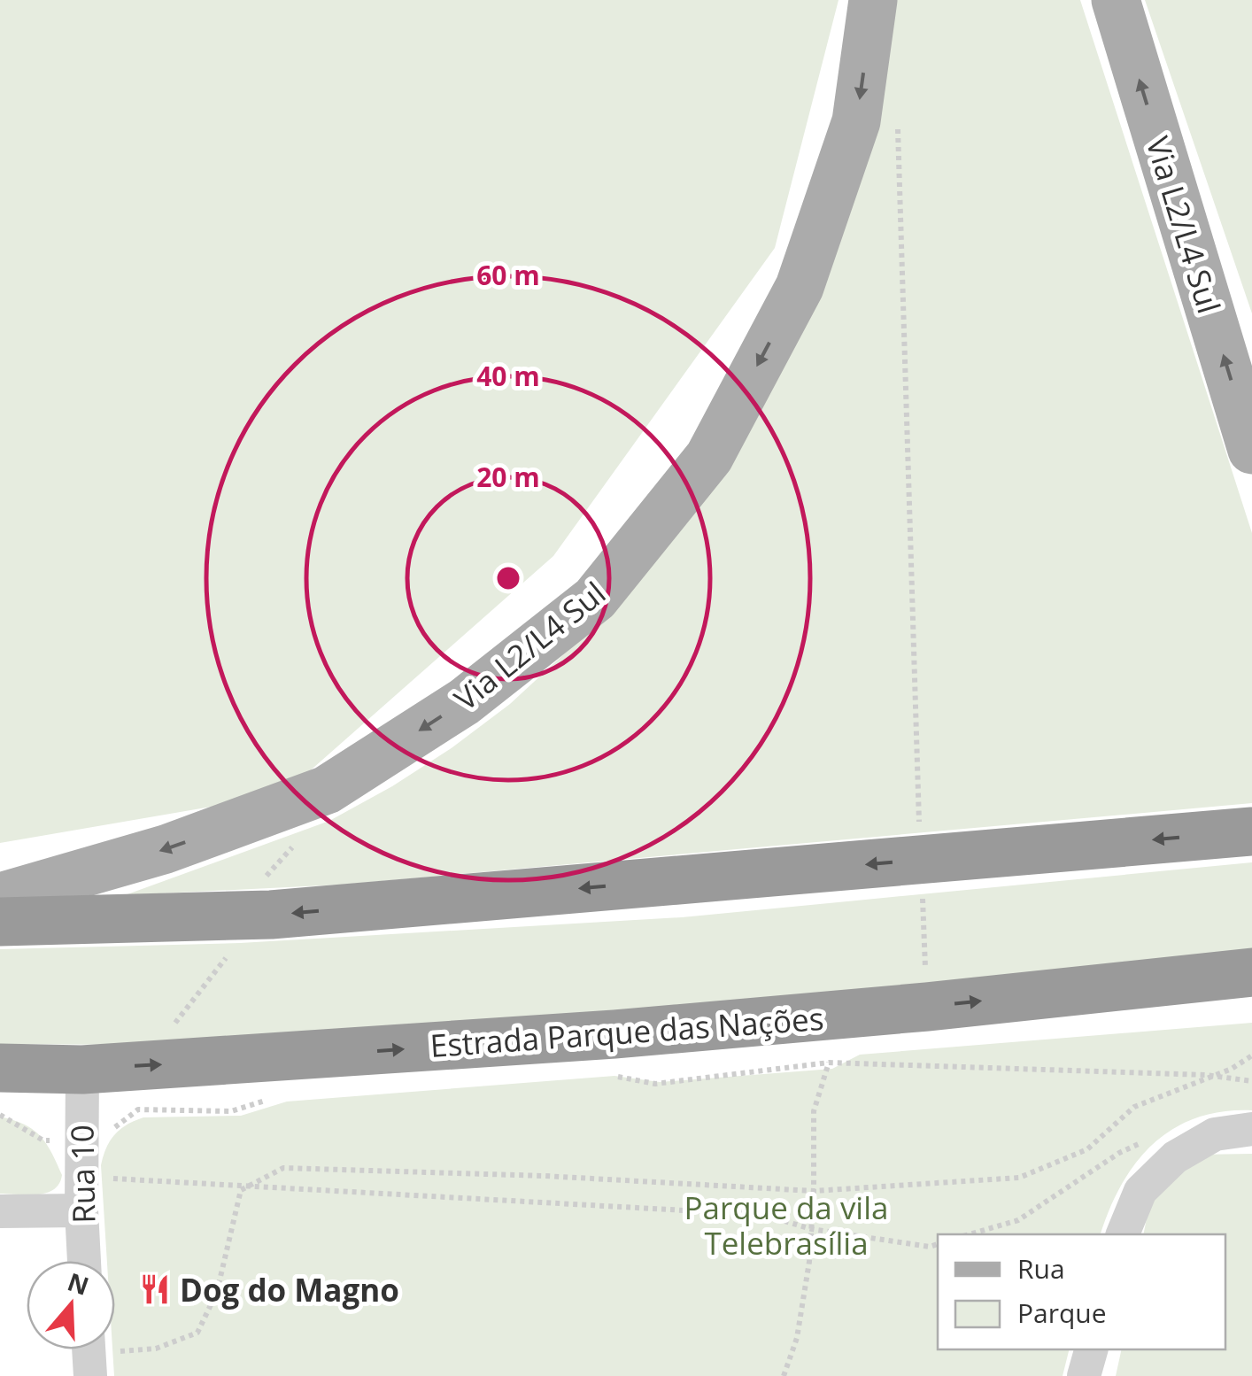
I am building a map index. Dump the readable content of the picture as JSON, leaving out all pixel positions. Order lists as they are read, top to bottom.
{
  "streets": {
    "highway": ["Estrada Parque das Nações"],
    "main road": ["Via L2/L4 Sul"],
    "street": ["Rua 10"]
  },
  "crossings": [
    ["Estrada Parque das Nações", "Rua 10"]
  ],
  "parks": ["Parque da vila Telebrasília"],
  "places": {
    "restaurant": ["Dog do Magno"]
  },
  "legend": ["Rua", "Parque"],
  "north": "top",
  "rings": ["60 m", "40 m", "20 m"]
}
